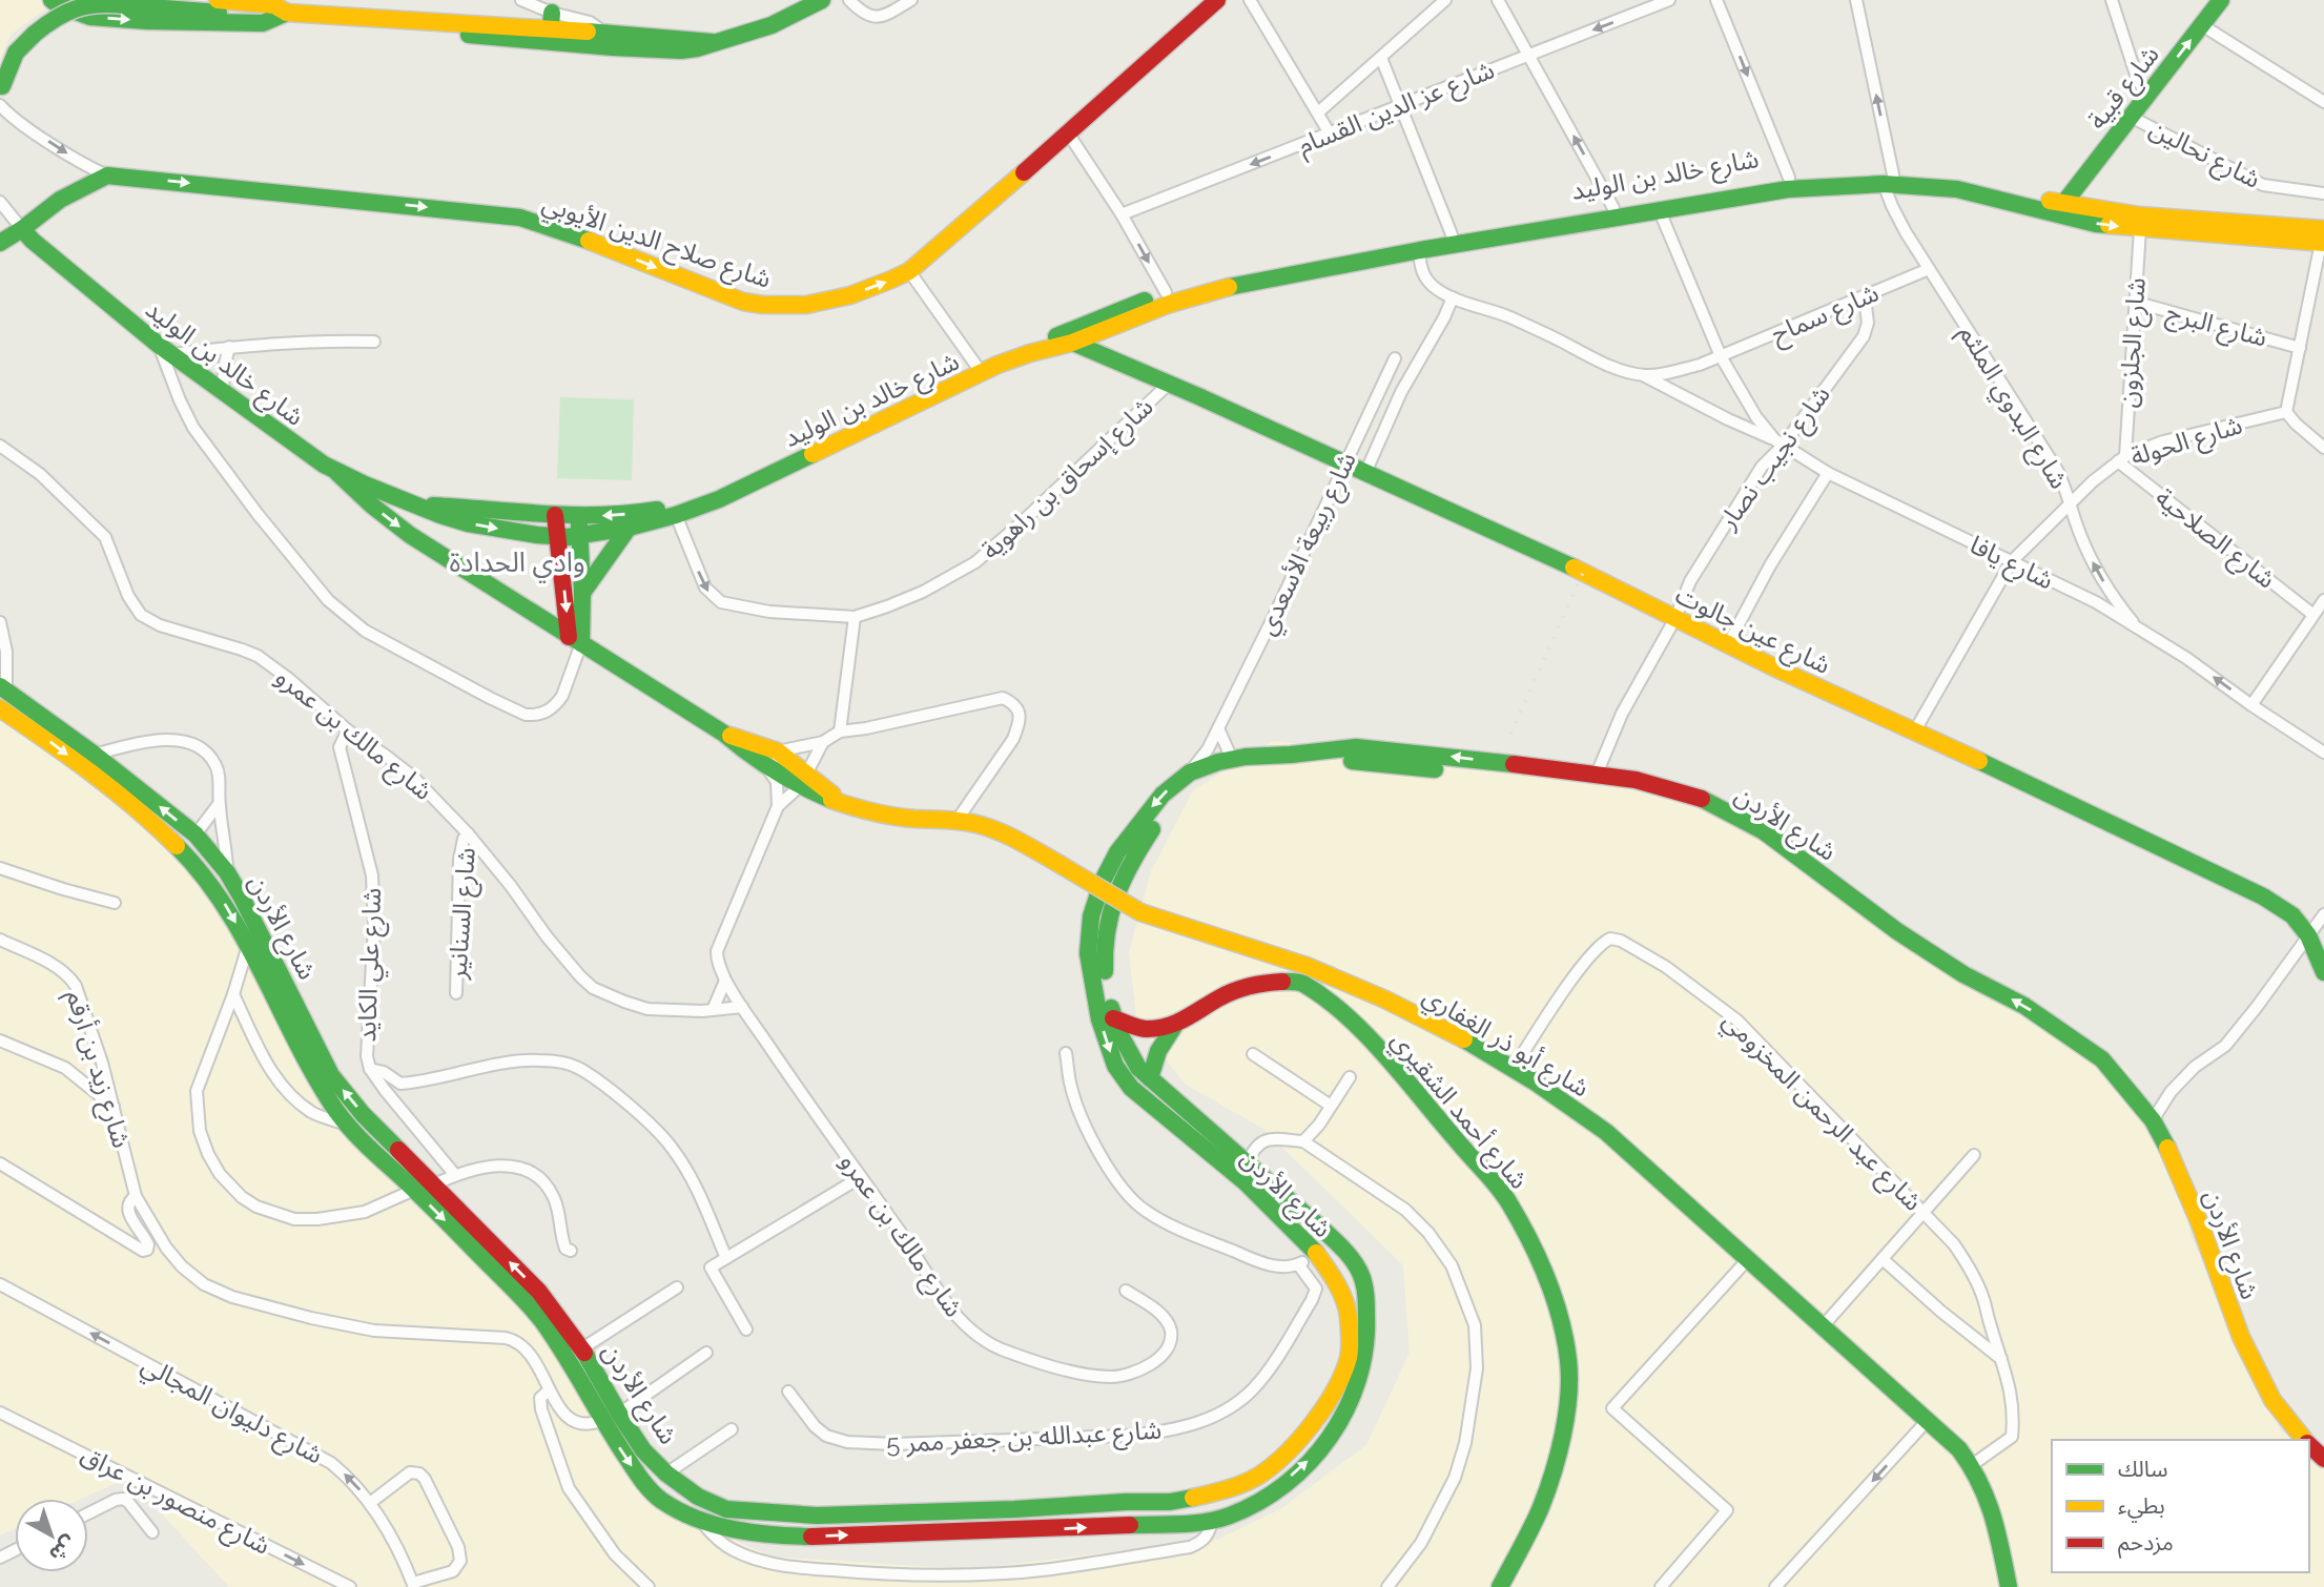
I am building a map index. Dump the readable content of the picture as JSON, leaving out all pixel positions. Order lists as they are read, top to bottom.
{
  "streets": {
    "main road": [
      "شارع قبية",
      "شارع خالد بن الوليد",
      "شارع صلاح الدين الأيوبي",
      "شارع عين جالوت",
      "شارع الأردن",
      "شارع أبو ذر الغفاري",
      "شارع أحمد الشقيري"
    ],
    "street": [
      "شارع عز الدين القسام",
      "شارع نحالين",
      "شارع سماح",
      "شارع البرج",
      "شارع الجلزون",
      "شارع البدوي الملثم",
      "شارع الحولة",
      "شارع نجيب نصار",
      "شارع إسحاق بن راهوية",
      "شارع الصلاحية",
      "شارع ربيعة الأسعدي",
      "شارع يافا",
      "شارع مالك بن عمرو",
      "شارع السنانير",
      "شارع علي الكايد",
      "شارع زيد بن أرقم",
      "شارع عبد الرحمن المخزومي",
      "شارع دليوان المجالي",
      "شارع عبدالله بن جعفر ممر 5",
      "شارع منصور بن عراق"
    ]
  },
  "crossings": [
    ["شارع قبية", "شارع نحالين"],
    ["شارع قبية", "شارع خالد بن الوليد"],
    ["شارع خالد بن الوليد", "شارع الجلزون"],
    ["شارع خالد بن الوليد", "شارع البدوي الملثم"],
    ["شارع خالد بن الوليد", "شارع إسحاق بن راهوية"],
    ["شارع خالد بن الوليد", "شارع يافا"],
    ["شارع خالد بن الوليد", "شارع عين جالوت"],
    ["شارع خالد بن الوليد", "شارع أبو ذر الغفاري"],
    ["شارع سماح", "شارع البدوي الملثم"],
    ["شارع سماح", "شارع نجيب نصار"],
    ["شارع سماح", "شارع يافا"],
    ["شارع البرج", "شارع الجلزون"],
    ["شارع الجلزون", "شارع الحولة"],
    ["شارع الجلزون", "شارع الصلاحية"],
    ["شارع البدوي الملثم", "شارع الحولة"],
    ["شارع البدوي الملثم", "شارع يافا"],
    ["شارع الحولة", "شارع الصلاحية"],
    ["شارع الحولة", "شارع يافا"],
    ["شارع الحولة", "شارع عين جالوت"],
    ["شارع نجيب نصار", "شارع يافا"],
    ["شارع نجيب نصار", "شارع عين جالوت"],
    ["شارع نجيب نصار", "شارع الأردن"],
    ["شارع إسحاق بن راهوية", "شارع عين جالوت"],
    ["شارع ربيعة الأسعدي", "شارع عين جالوت"],
    ["شارع ربيعة الأسعدي", "شارع الأردن"],
    ["شارع مالك بن عمرو", "شارع السنانير"],
    ["شارع مالك بن عمرو", "شارع علي الكايد"],
    ["شارع مالك بن عمرو", "شارع أبو ذر الغفاري"],
    ["شارع أبو ذر الغفاري", "شارع عبد الرحمن المخزومي"]
  ],
  "one_way": [
    "شارع عز الدين القسام",
    "شارع صلاح الدين الأيوبي",
    "شارع البدوي الملثم",
    "شارع دليوان المجالي",
    "شارع منصور بن عراق"
  ],
  "districts": ["وادي الحدادة"],
  "legend": ["سالك", "بطيء", "مزدحم"],
  "north": "bottom right"
}
